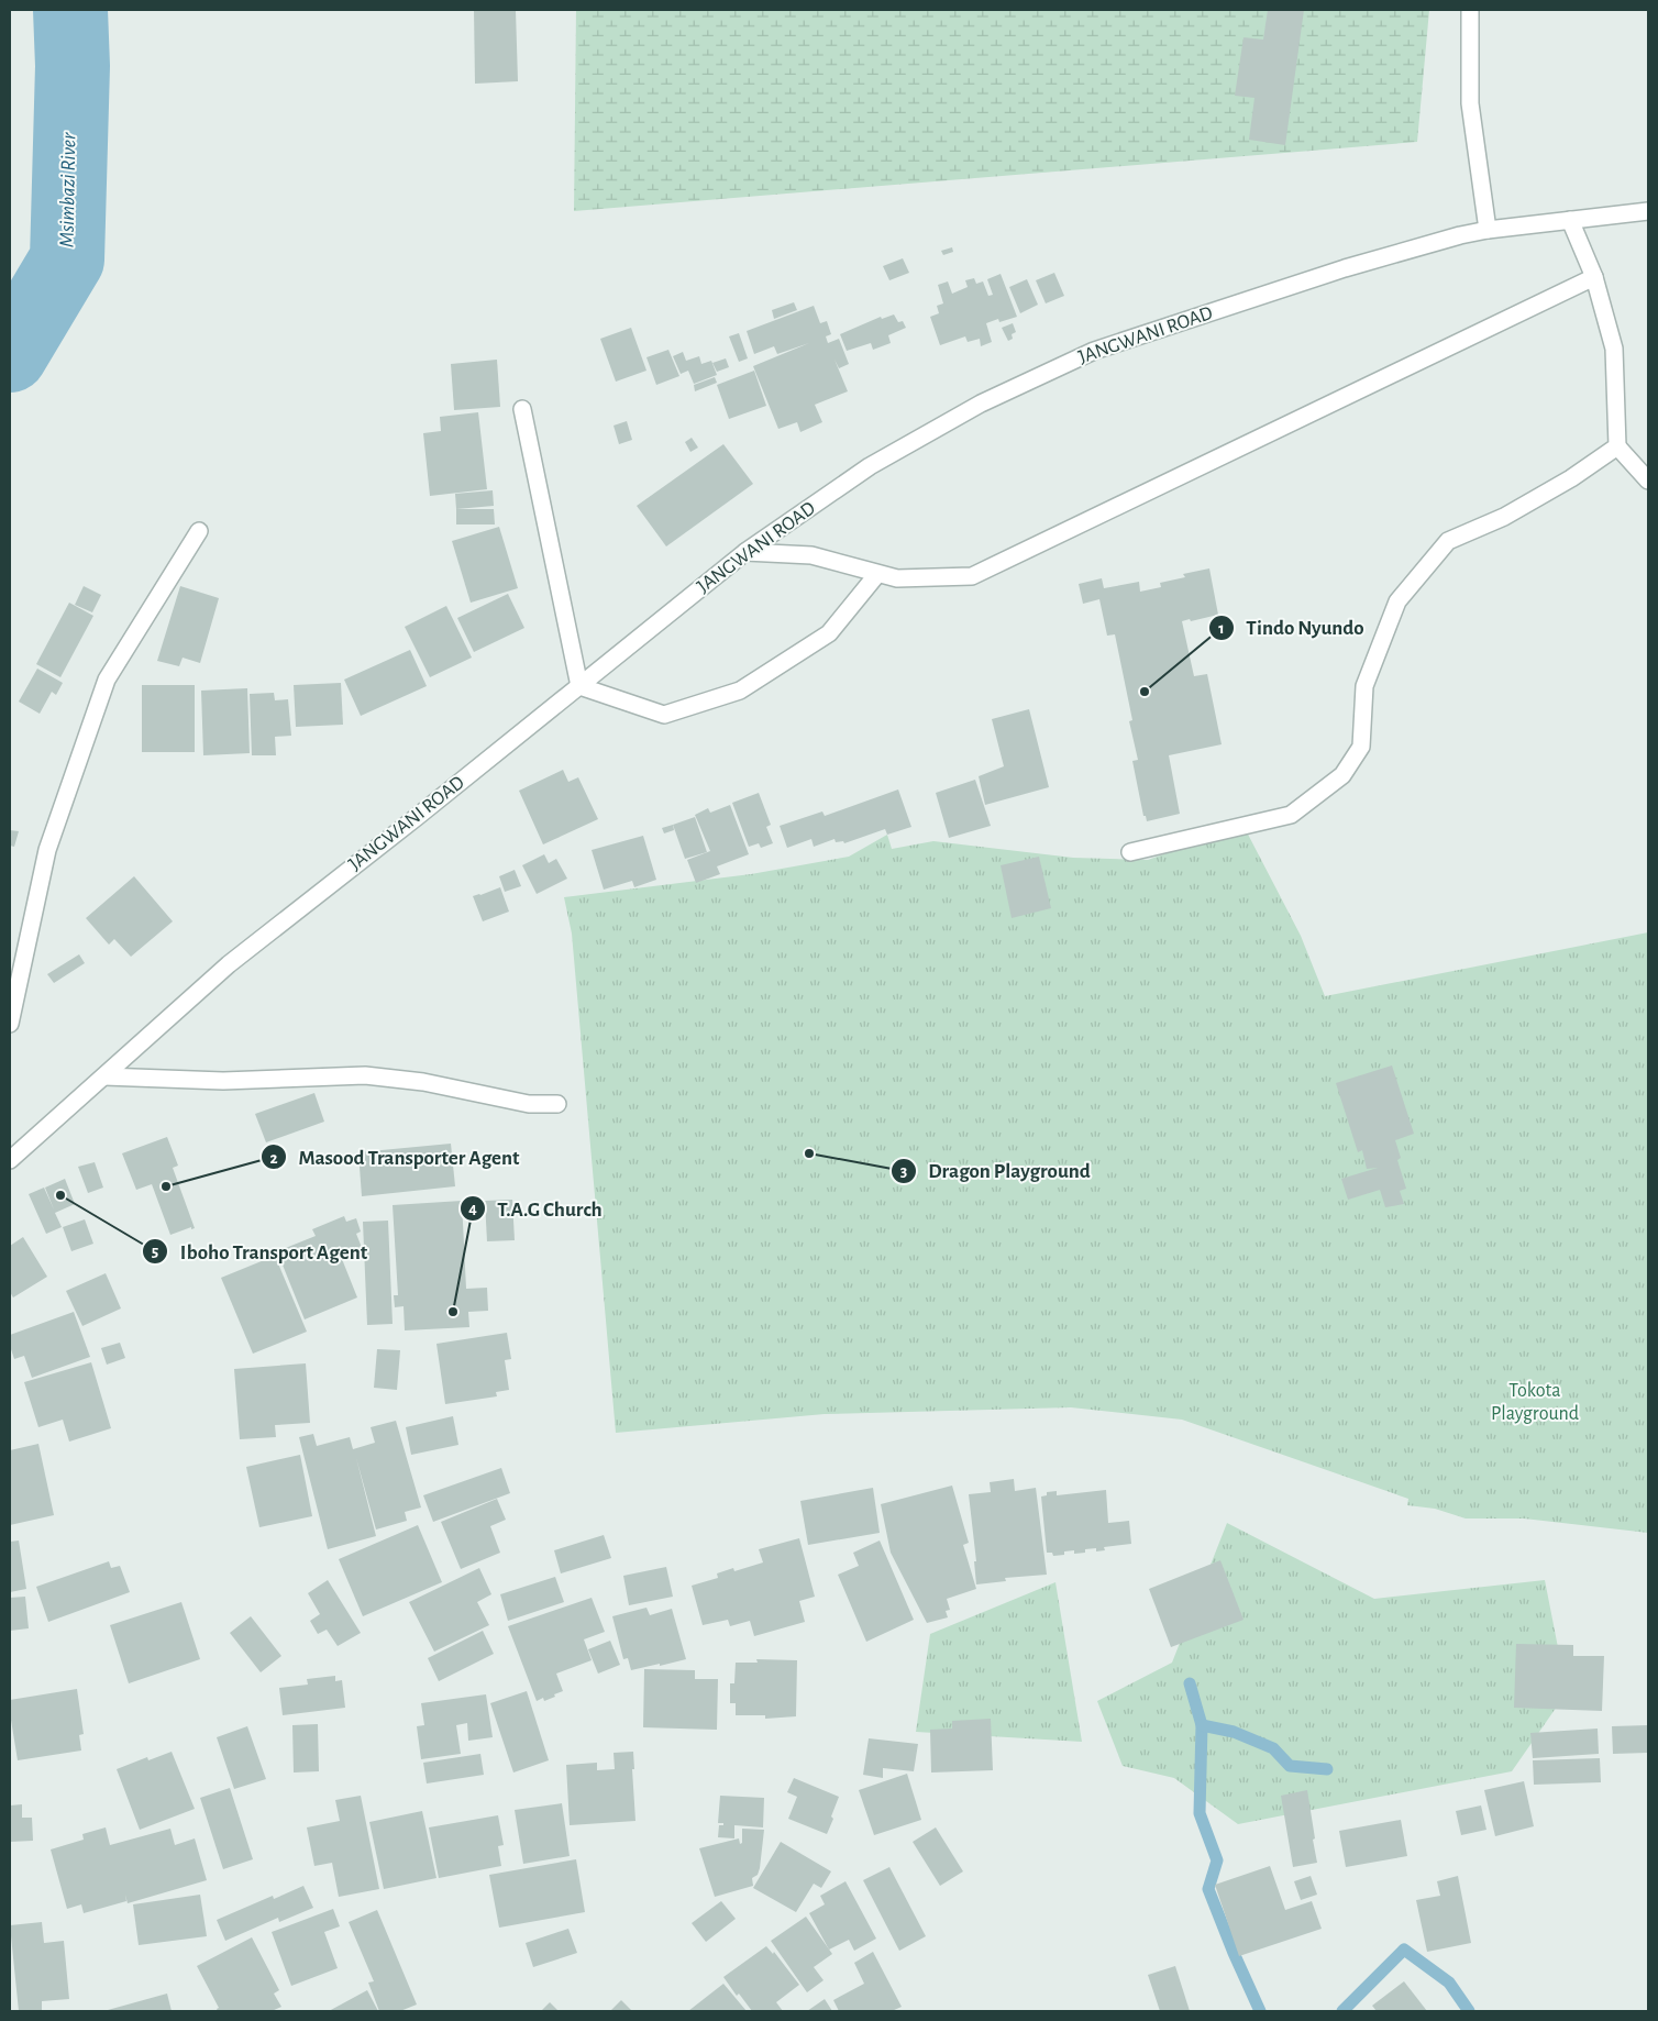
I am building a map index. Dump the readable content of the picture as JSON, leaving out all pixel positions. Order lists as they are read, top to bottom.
{
  "streets": {
    "street": ["JANGWANI ROAD"]
  },
  "water": ["Msimbazi River"],
  "parks": ["Tokota Playground"],
  "places": [
    "Tindo Nyundo",
    "Dragon Playground",
    "Masood Transporter Agent",
    "Iboho Transport Agent",
    "T.A.G Church"
  ]
}
